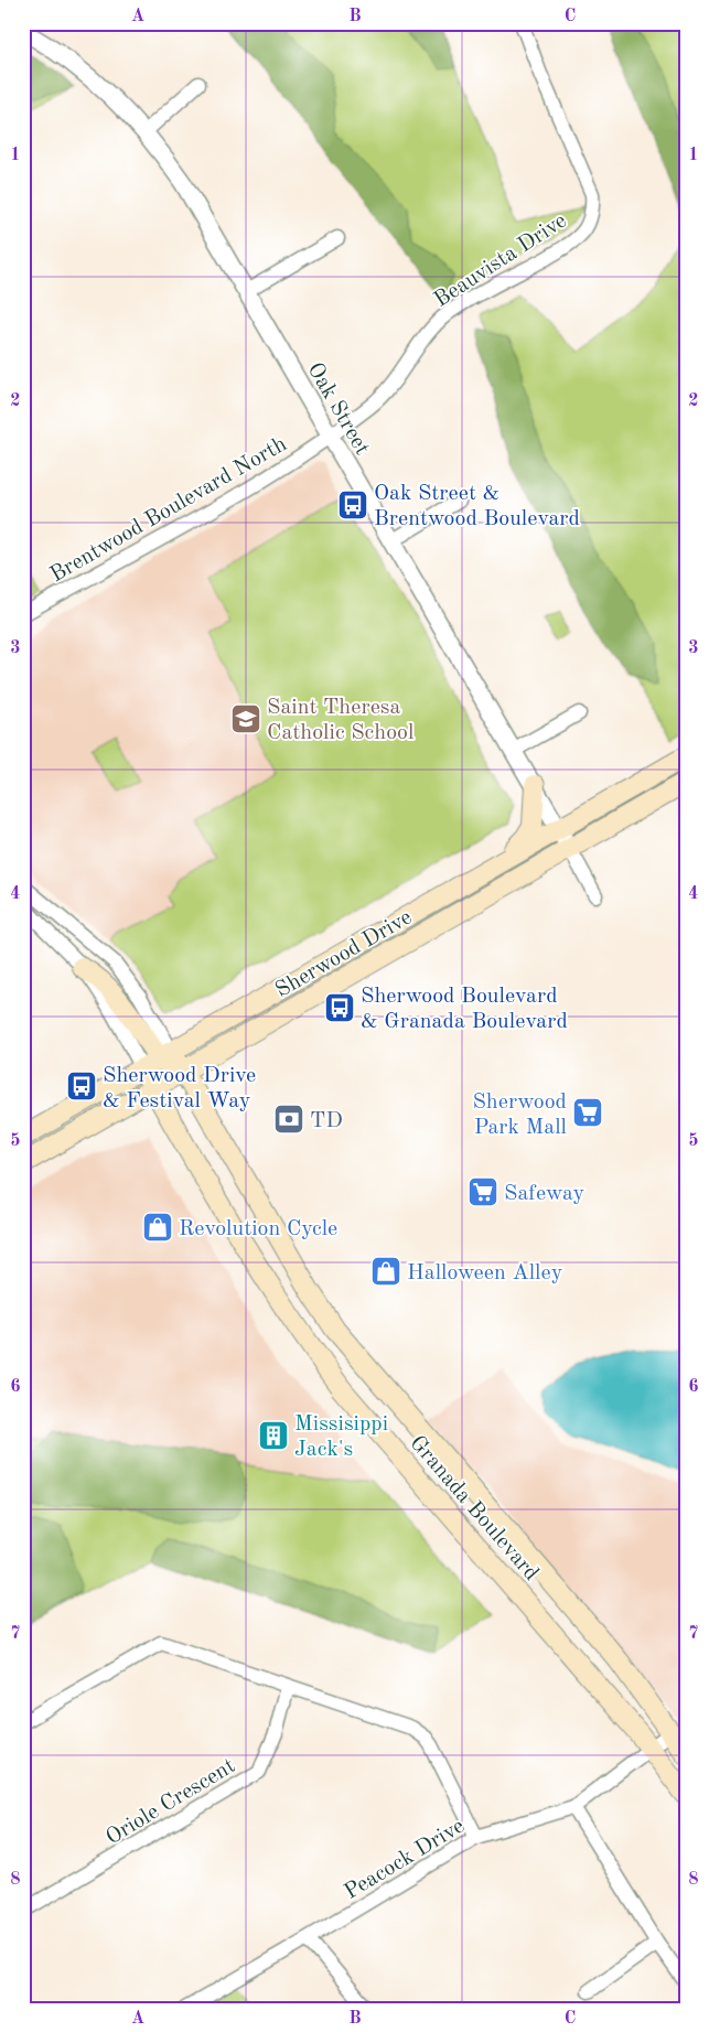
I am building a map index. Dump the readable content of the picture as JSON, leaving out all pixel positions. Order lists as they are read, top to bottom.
{
  "streets": {
    "main road": ["Sherwood Drive", "Granada Boulevard"],
    "street": [
      "Beauvista Drive",
      "Oak Street",
      "Brentwood Boulevard North",
      "Oriole Crescent",
      "Peacock Drive"
    ]
  },
  "crossings": [
    ["Beauvista Drive", "Oak Street"],
    ["Beauvista Drive", "Brentwood Boulevard North"],
    ["Oak Street", "Brentwood Boulevard North"],
    ["Oak Street", "Sherwood Drive"],
    ["Sherwood Drive", "Granada Boulevard"],
    ["Granada Boulevard", "Peacock Drive"]
  ],
  "places": {
    "bus stop": ["Oak Street & Brentwood Boulevard", "Sherwood Boulevard & Granada Boulevard", "Sherwood Drive & Festival Way"],
    "school or university": ["Saint Theresa Catholic School"],
    "supermarket": ["Sherwood Park Mall", "Safeway"],
    "bank": ["TD"],
    "shop": ["Revolution Cycle", "Halloween Alley"],
    "building": ["Missisippi Jack's"]
  },
  "grid": {
    "columns": ["A", "B", "C"],
    "rows": [
      "1",
      "2",
      "3",
      "4",
      "5",
      "6",
      "7",
      "8"
    ]
  }
}
